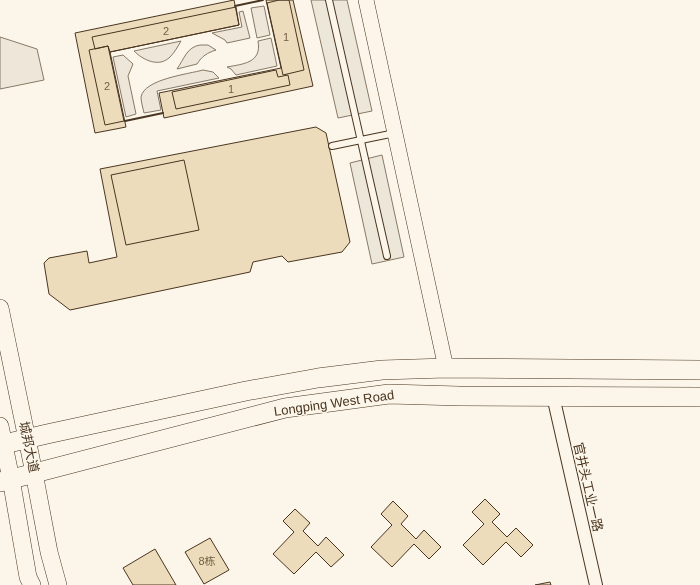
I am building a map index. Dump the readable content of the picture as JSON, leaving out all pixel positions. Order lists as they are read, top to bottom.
{
  "streets": {
    "main road": ["Longping West Road", "城邦大道"],
    "street": ["官井头工业一路"]
  },
  "crossings": [
    ["Longping West Road", "城邦大道"],
    ["Longping West Road", "官井头工业一路"]
  ],
  "house_numbers": [
    "2",
    "1",
    "2",
    "1",
    "8栋"
  ]
}
